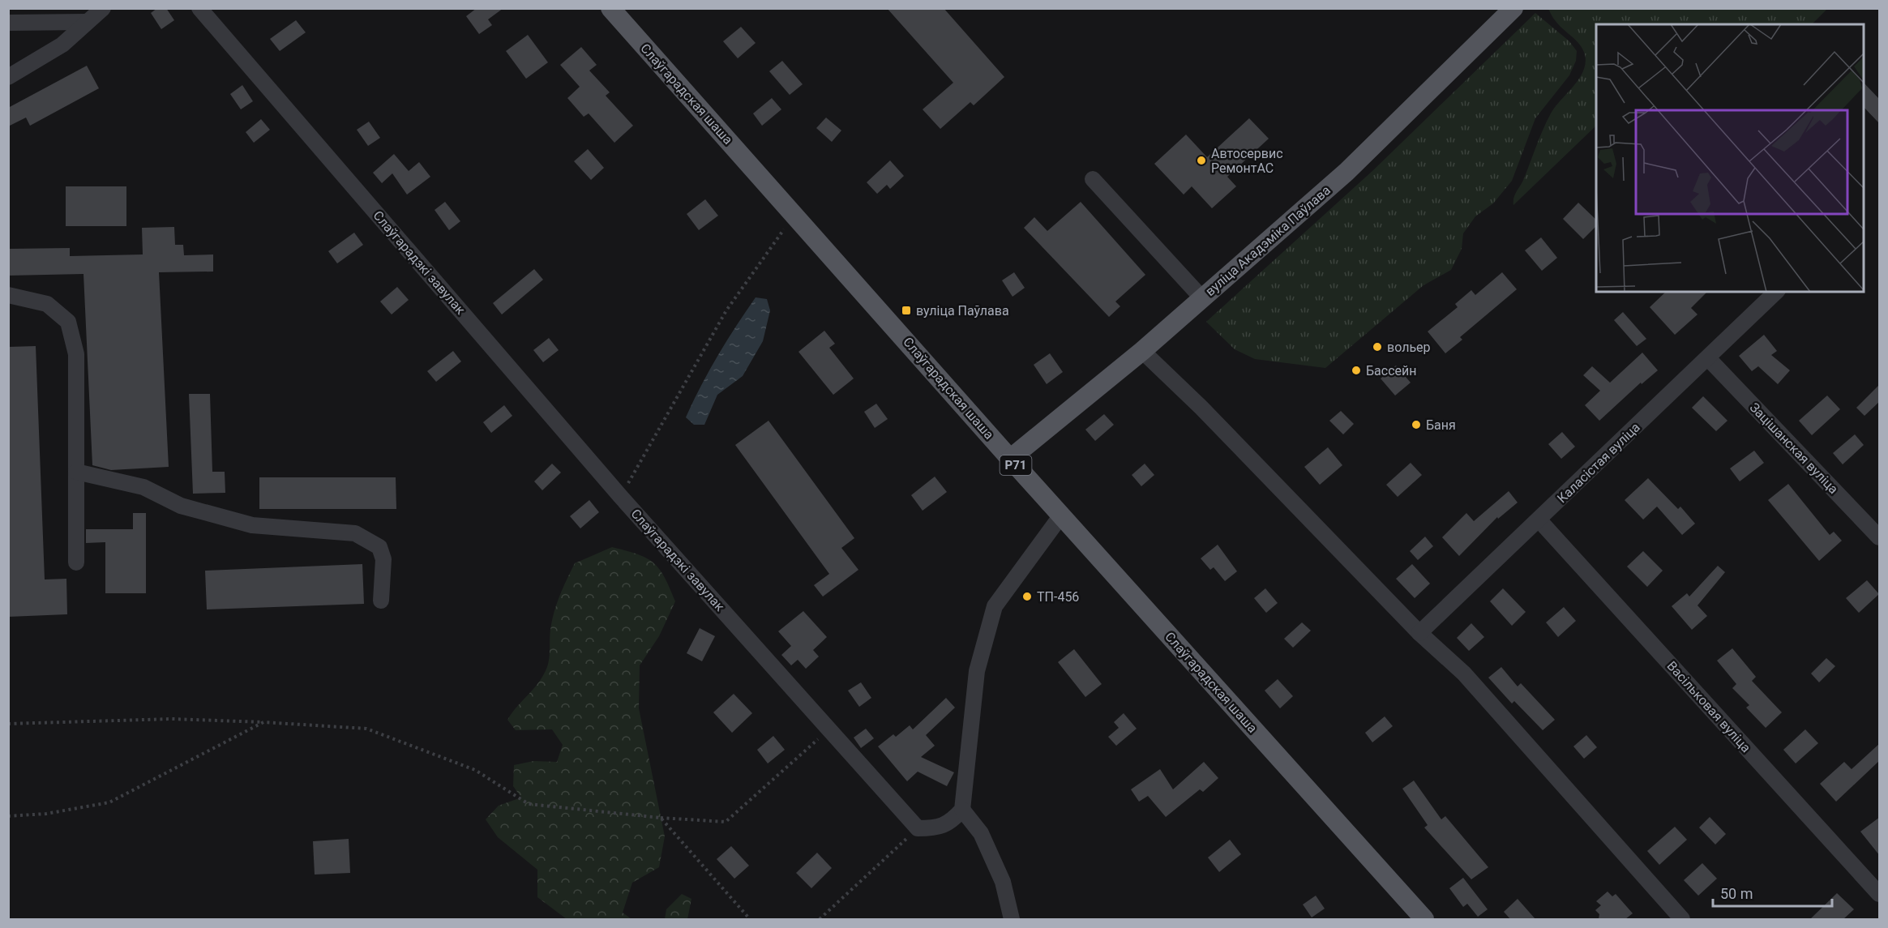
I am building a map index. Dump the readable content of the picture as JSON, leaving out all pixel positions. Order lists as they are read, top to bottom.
{
  "streets": {
    "main road": ["Слаўгарадская шаша", "вуліца Акадэміка Паўлава", "Р71"],
    "street": [
      "Слаўгарадзкі завулак",
      "Зацішанская вуліца",
      "Каласістая вуліца",
      "Васільковая вуліца"
    ]
  },
  "crossings": [
    ["Слаўгарадская шаша", "вуліца Акадэміка Паўлава"],
    ["Зацішанская вуліца", "Каласістая вуліца"],
    ["Каласістая вуліца", "Васільковая вуліца"]
  ],
  "places": {
    "other": [
      "Автосервис РемонтАС",
      "вольер",
      "Бассейн",
      "Баня",
      "ТП-456"
    ],
    "transit": ["вуліца Паўлава"]
  },
  "scale_bar": "50 m"
}
